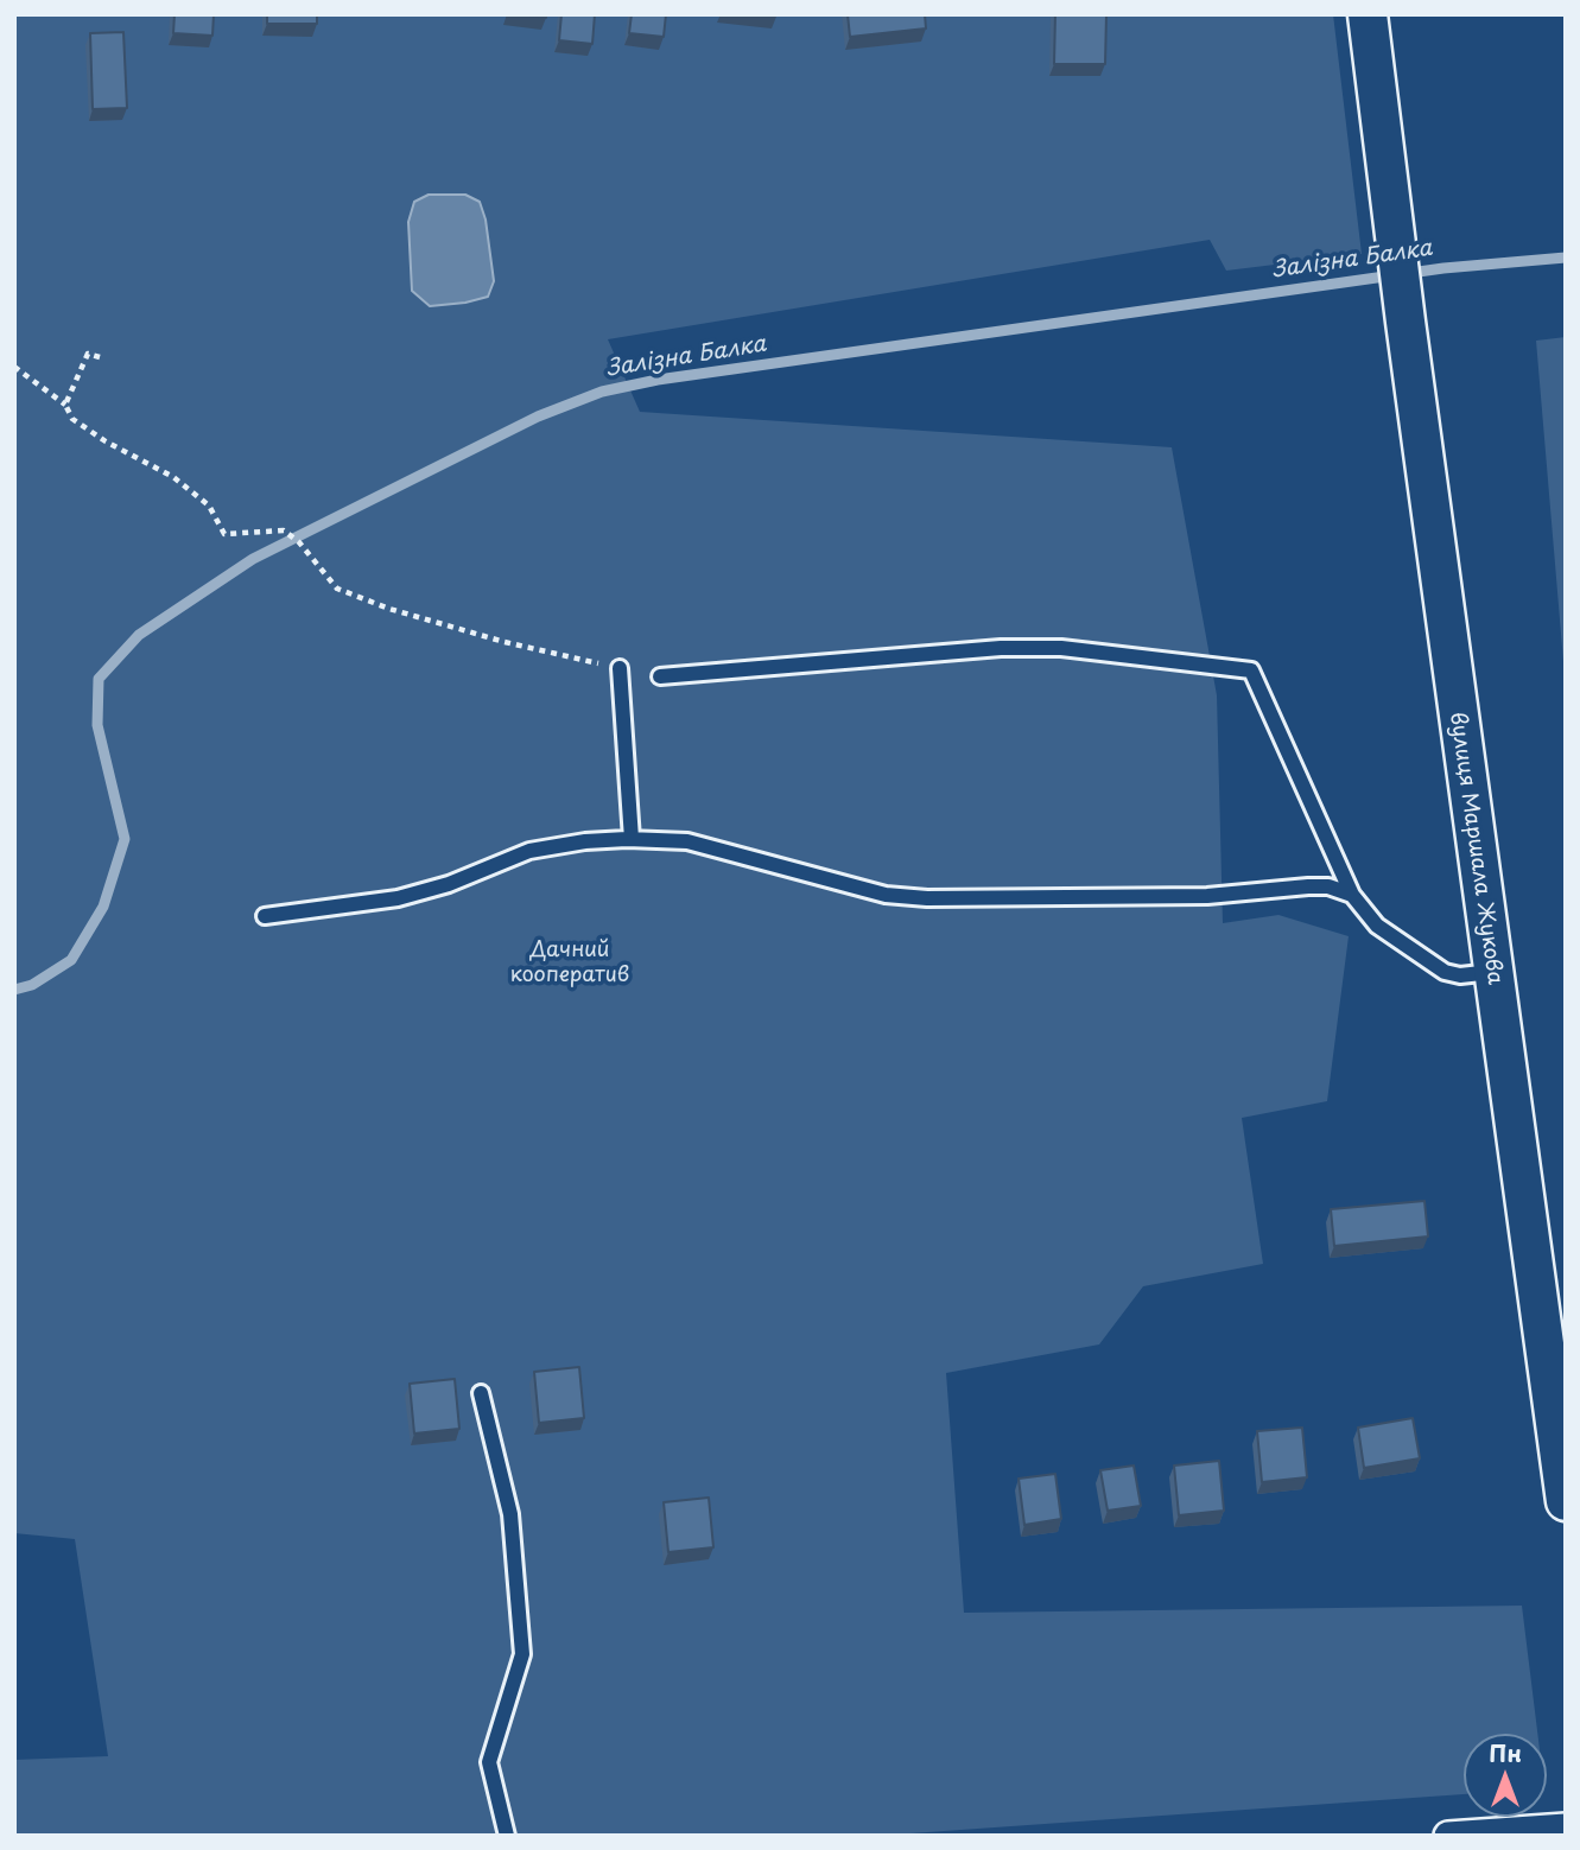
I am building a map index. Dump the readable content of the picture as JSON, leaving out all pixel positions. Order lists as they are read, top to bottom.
{
  "streets": {
    "main road": ["вулиця Маршала Жукова"]
  },
  "water": ["Залізна Балка"],
  "parks": ["Дачний кооператив"],
  "north": "top"
}
